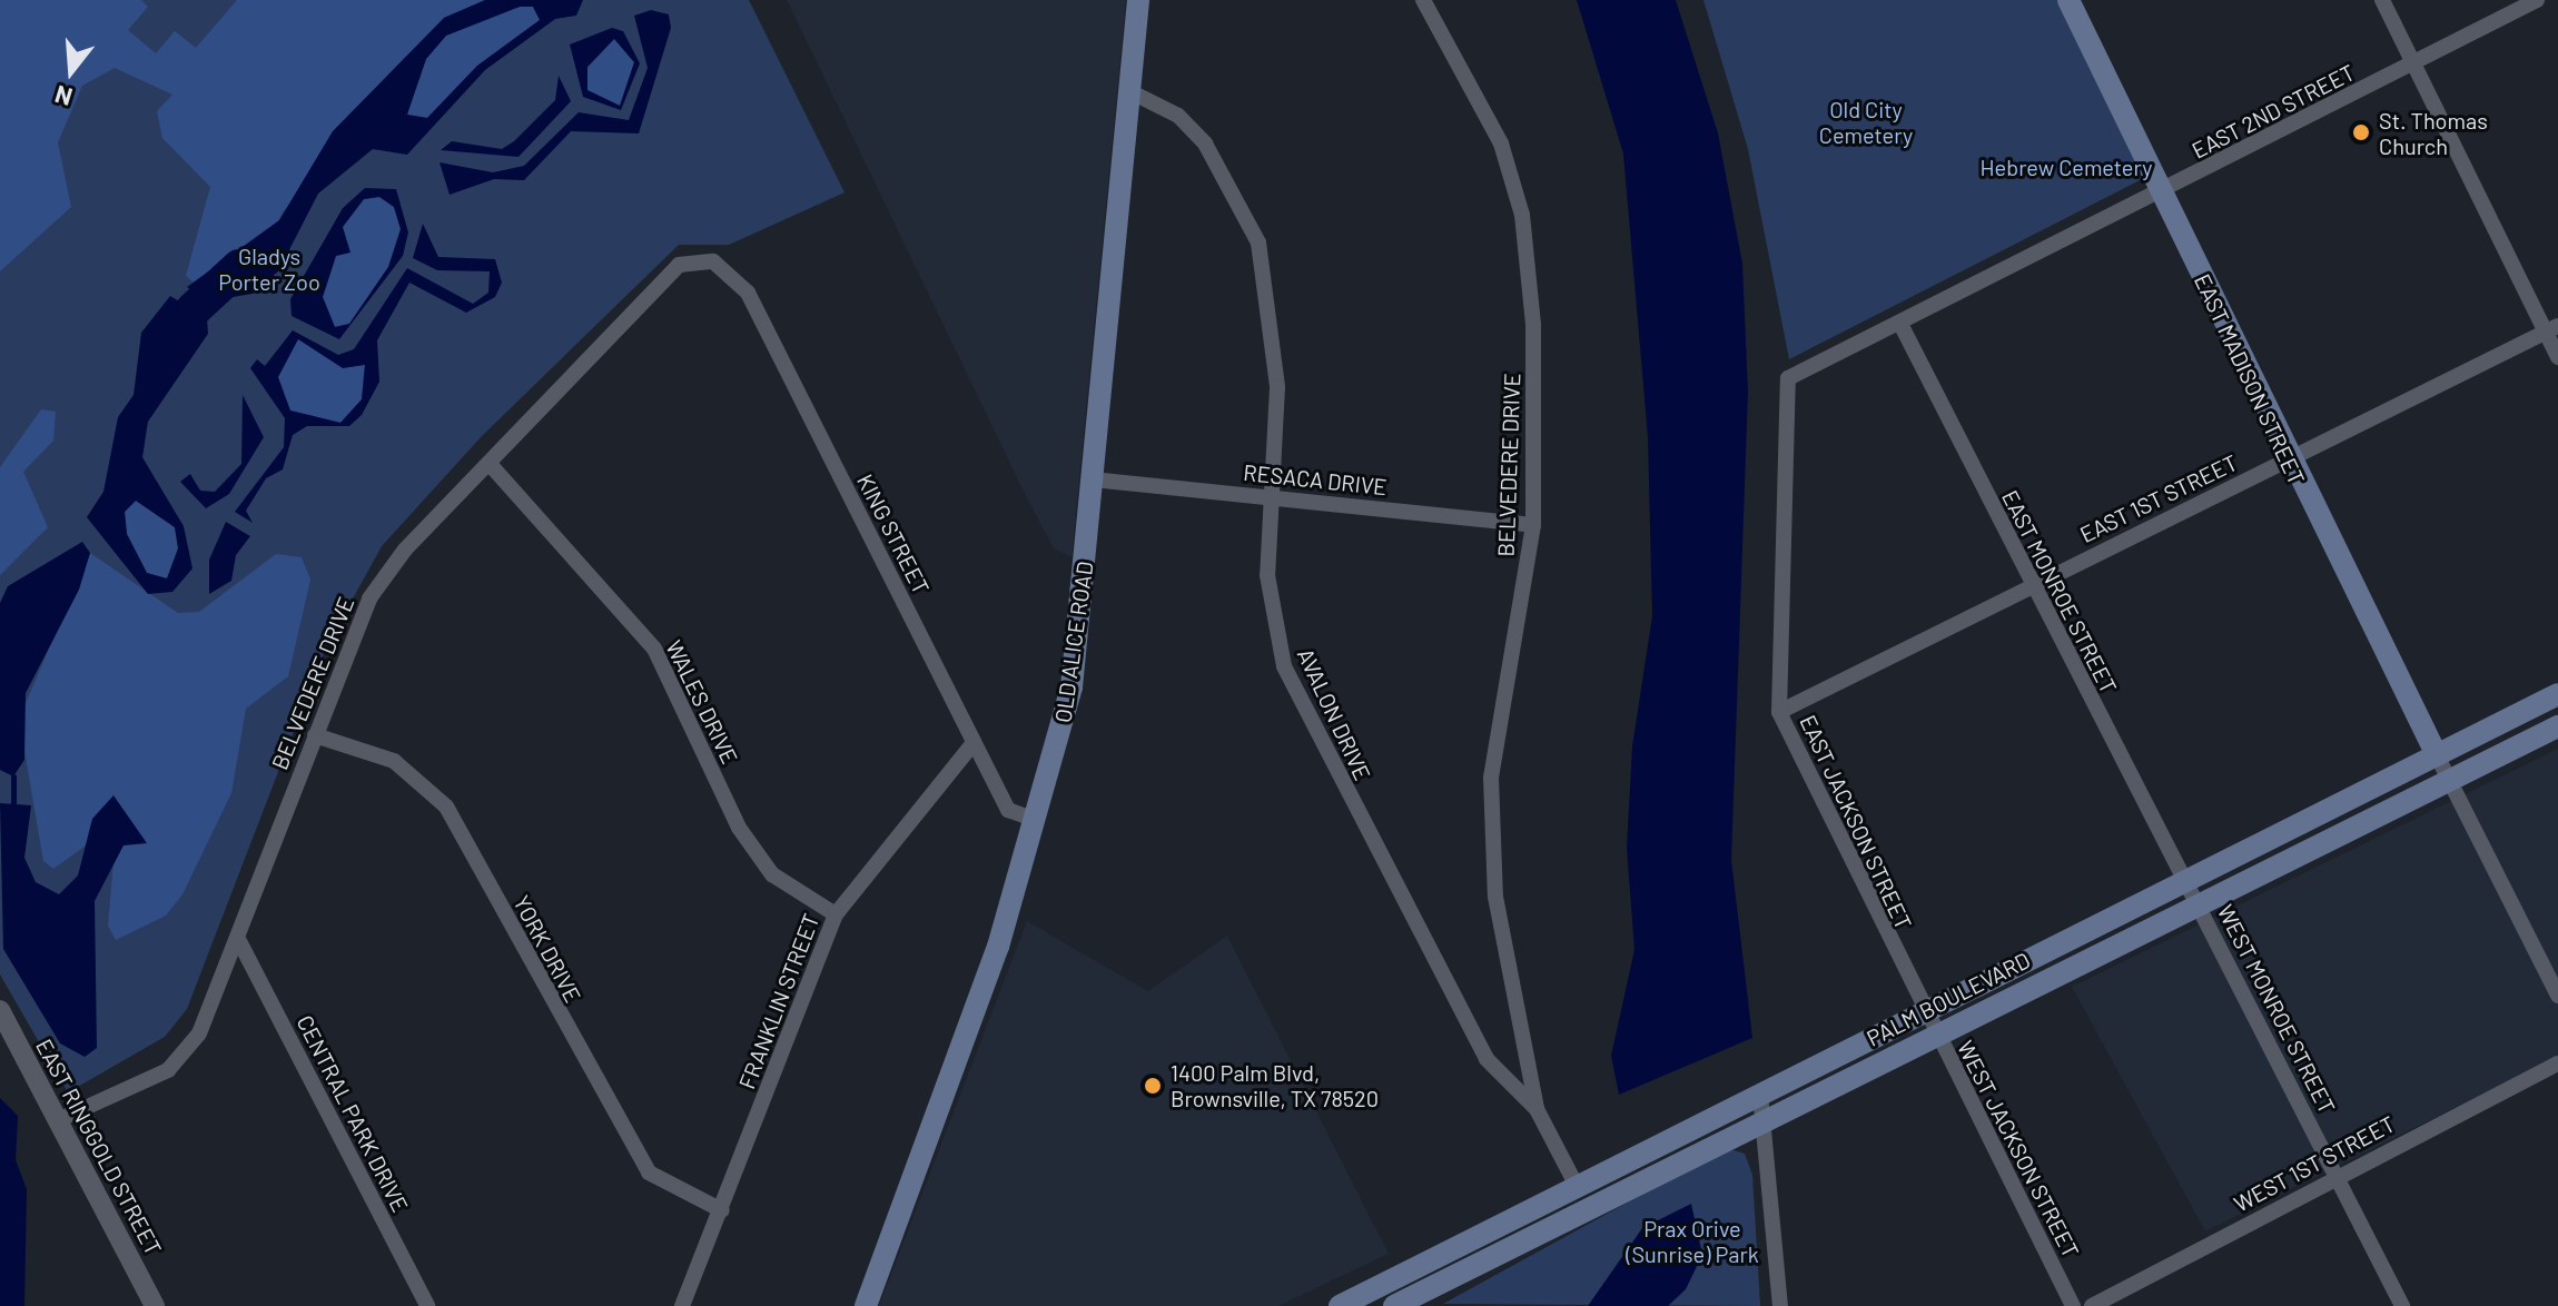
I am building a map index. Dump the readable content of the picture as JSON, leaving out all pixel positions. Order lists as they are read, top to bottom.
{
  "streets": {
    "main road": ["EAST MADISON STREET", "OLD ALICE ROAD", "PALM BOULEVARD"],
    "street": [
      "EAST 2ND STREET",
      "BELVEDERE DRIVE",
      "RESACA DRIVE",
      "EAST 1ST STREET",
      "KING STREET",
      "EAST MONROE STREET",
      "WALES DRIVE",
      "AVALON DRIVE",
      "EAST JACKSON STREET",
      "YORK DRIVE",
      "FRANKLIN STREET",
      "WEST MONROE STREET",
      "CENTRAL PARK DRIVE",
      "EAST RINGGOLD STREET",
      "WEST JACKSON STREET",
      "WEST 1ST STREET"
    ]
  },
  "crossings": [
    ["EAST 2ND STREET", "EAST MADISON STREET"],
    ["EAST 2ND STREET", "EAST MONROE STREET"],
    ["EAST 2ND STREET", "EAST JACKSON STREET"],
    ["EAST MADISON STREET", "EAST 1ST STREET"],
    ["EAST MADISON STREET", "PALM BOULEVARD"],
    ["BELVEDERE DRIVE", "RESACA DRIVE"],
    ["BELVEDERE DRIVE", "KING STREET"],
    ["BELVEDERE DRIVE", "WALES DRIVE"],
    ["BELVEDERE DRIVE", "AVALON DRIVE"],
    ["BELVEDERE DRIVE", "YORK DRIVE"],
    ["BELVEDERE DRIVE", "CENTRAL PARK DRIVE"],
    ["BELVEDERE DRIVE", "EAST RINGGOLD STREET"],
    ["RESACA DRIVE", "OLD ALICE ROAD"],
    ["RESACA DRIVE", "AVALON DRIVE"],
    ["EAST 1ST STREET", "EAST MONROE STREET"],
    ["EAST 1ST STREET", "EAST JACKSON STREET"],
    ["KING STREET", "OLD ALICE ROAD"],
    ["KING STREET", "FRANKLIN STREET"],
    ["EAST MONROE STREET", "PALM BOULEVARD"],
    ["EAST MONROE STREET", "WEST MONROE STREET"],
    ["OLD ALICE ROAD", "AVALON DRIVE"],
    ["WALES DRIVE", "FRANKLIN STREET"],
    ["AVALON DRIVE", "PALM BOULEVARD"],
    ["EAST JACKSON STREET", "PALM BOULEVARD"],
    ["EAST JACKSON STREET", "WEST JACKSON STREET"],
    ["YORK DRIVE", "FRANKLIN STREET"],
    ["PALM BOULEVARD", "WEST MONROE STREET"],
    ["PALM BOULEVARD", "WEST JACKSON STREET"],
    ["WEST MONROE STREET", "WEST 1ST STREET"]
  ],
  "parks": [
    "Old City Cemetery",
    "Hebrew Cemetery",
    "Gladys Porter Zoo",
    "Prax Orive (Sunrise) Park"
  ],
  "places": ["St. Thomas Church", "1400 Palm Blvd, Brownsville, TX 78520"],
  "north": "bottom"
}
